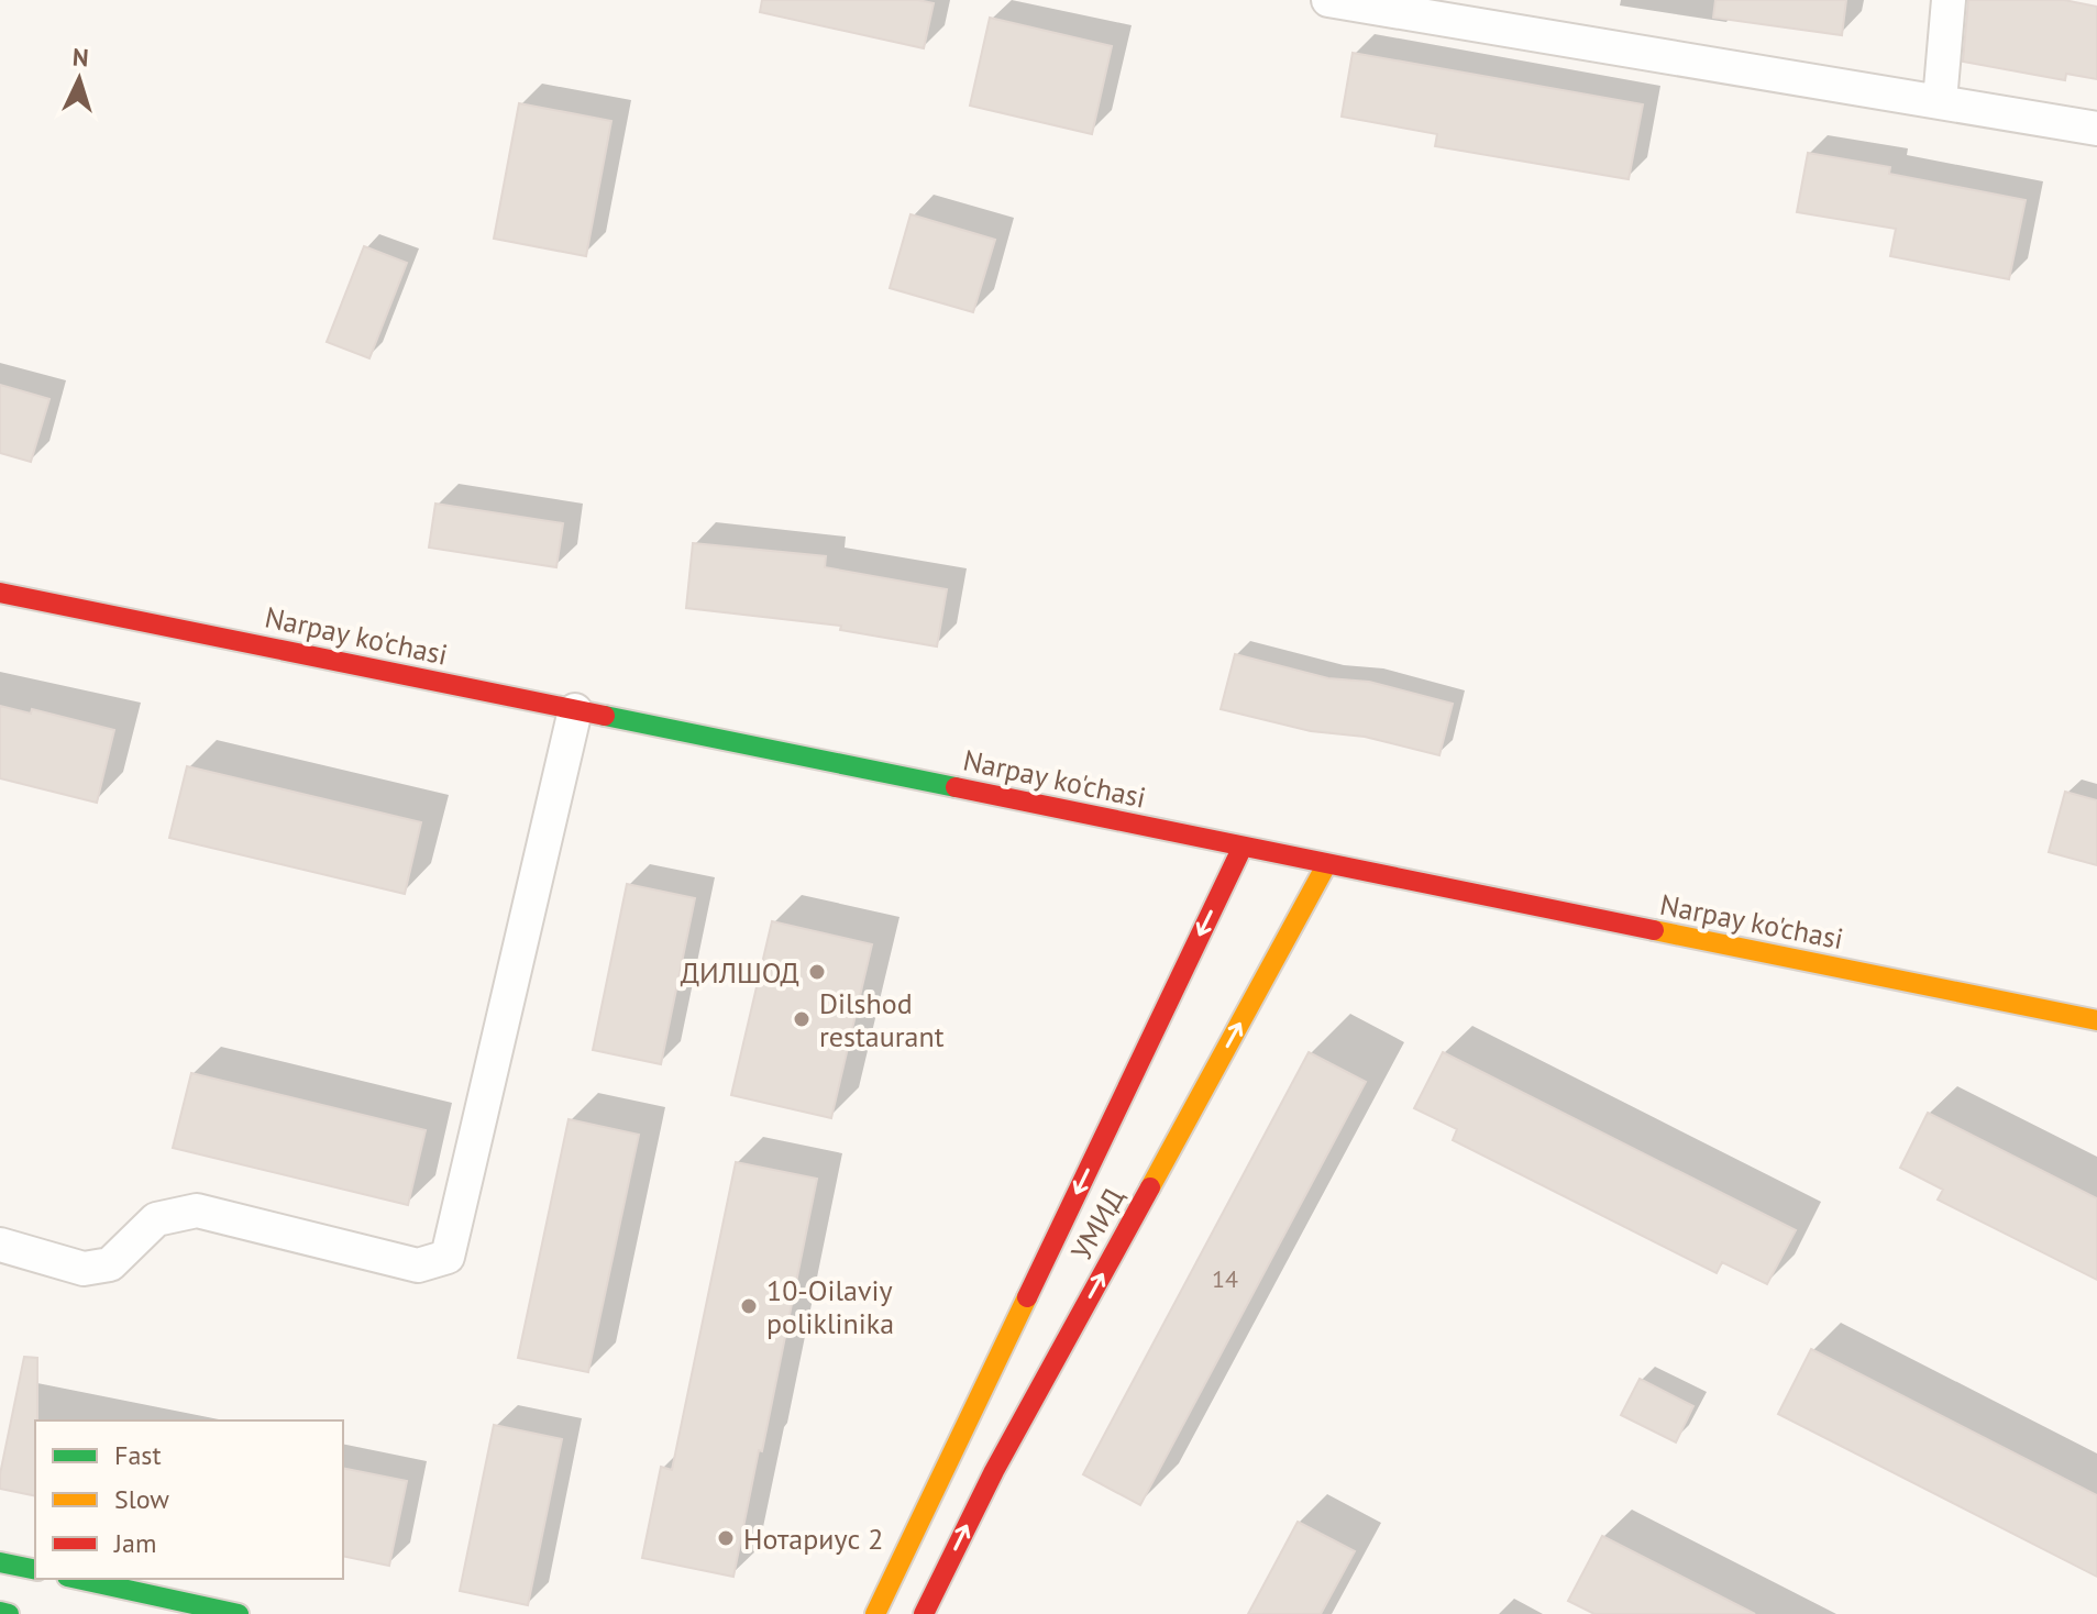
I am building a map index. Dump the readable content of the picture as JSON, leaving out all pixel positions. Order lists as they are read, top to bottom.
{
  "streets": {
    "main road": ["Narpay ko'chasi", "УМИД"]
  },
  "crossings": [
    ["Narpay ko'chasi", "УМИД"]
  ],
  "places": [
    "ДИЛШОД",
    "Dilshod restaurant",
    "10-Oilaviy poliklinika",
    "Нотариус 2"
  ],
  "house_numbers": ["14"],
  "legend": ["Fast", "Slow", "Jam"],
  "north": "top"
}
